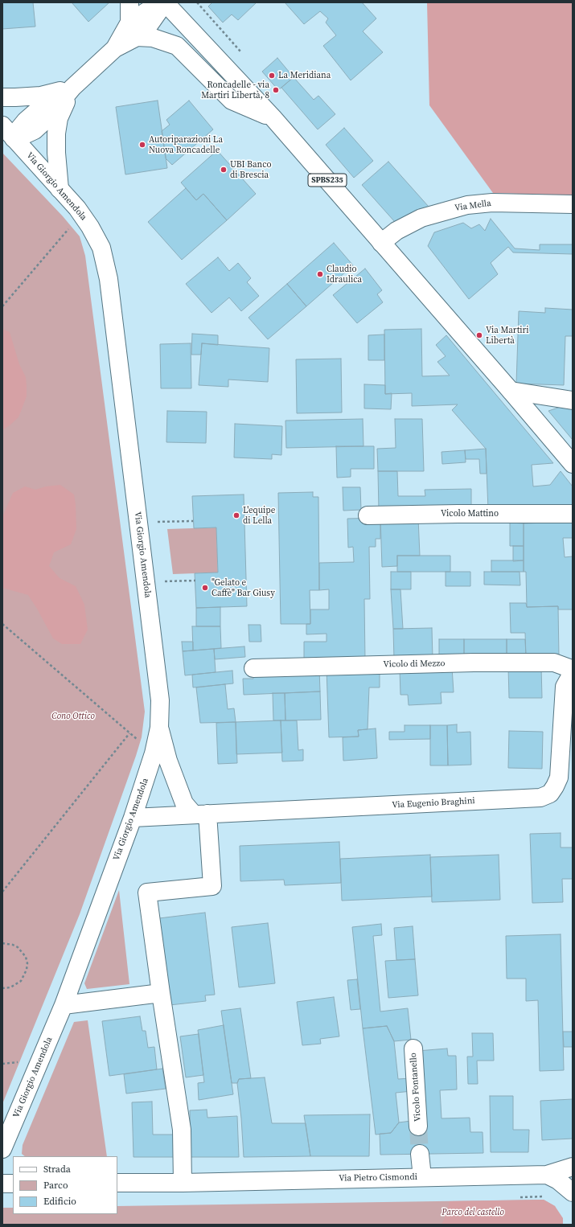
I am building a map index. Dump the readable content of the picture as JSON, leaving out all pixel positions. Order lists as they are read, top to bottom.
{
  "streets": {
    "street": [
      "SPBS235",
      "Via Giorgio Amendola",
      "Via Mella",
      "Vicolo Mattino",
      "Vicolo di Mezzo",
      "Via Eugenio Braghini",
      "Vicolo Fontanello",
      "Via Pietro Cismondi"
    ]
  },
  "crossings": [
    ["SPBS235", "Via Mella"],
    ["Via Giorgio Amendola", "Via Eugenio Braghini"]
  ],
  "parks": ["Cono Ottico", "Parco del castello"],
  "places": [
    "La Meridiana",
    "Roncadelle - via Martiri Libertà, 8",
    "Autoriparazioni La Nuova Roncadelle",
    "UBI Banco di Brescia",
    "Claudio Idraulica",
    "Via Martiri Libertà",
    "L'equipe di Lella",
    "\"Gelato e Caffè\" Bar Giusy"
  ],
  "legend": ["Strada", "Parco", "Edificio"]
}
